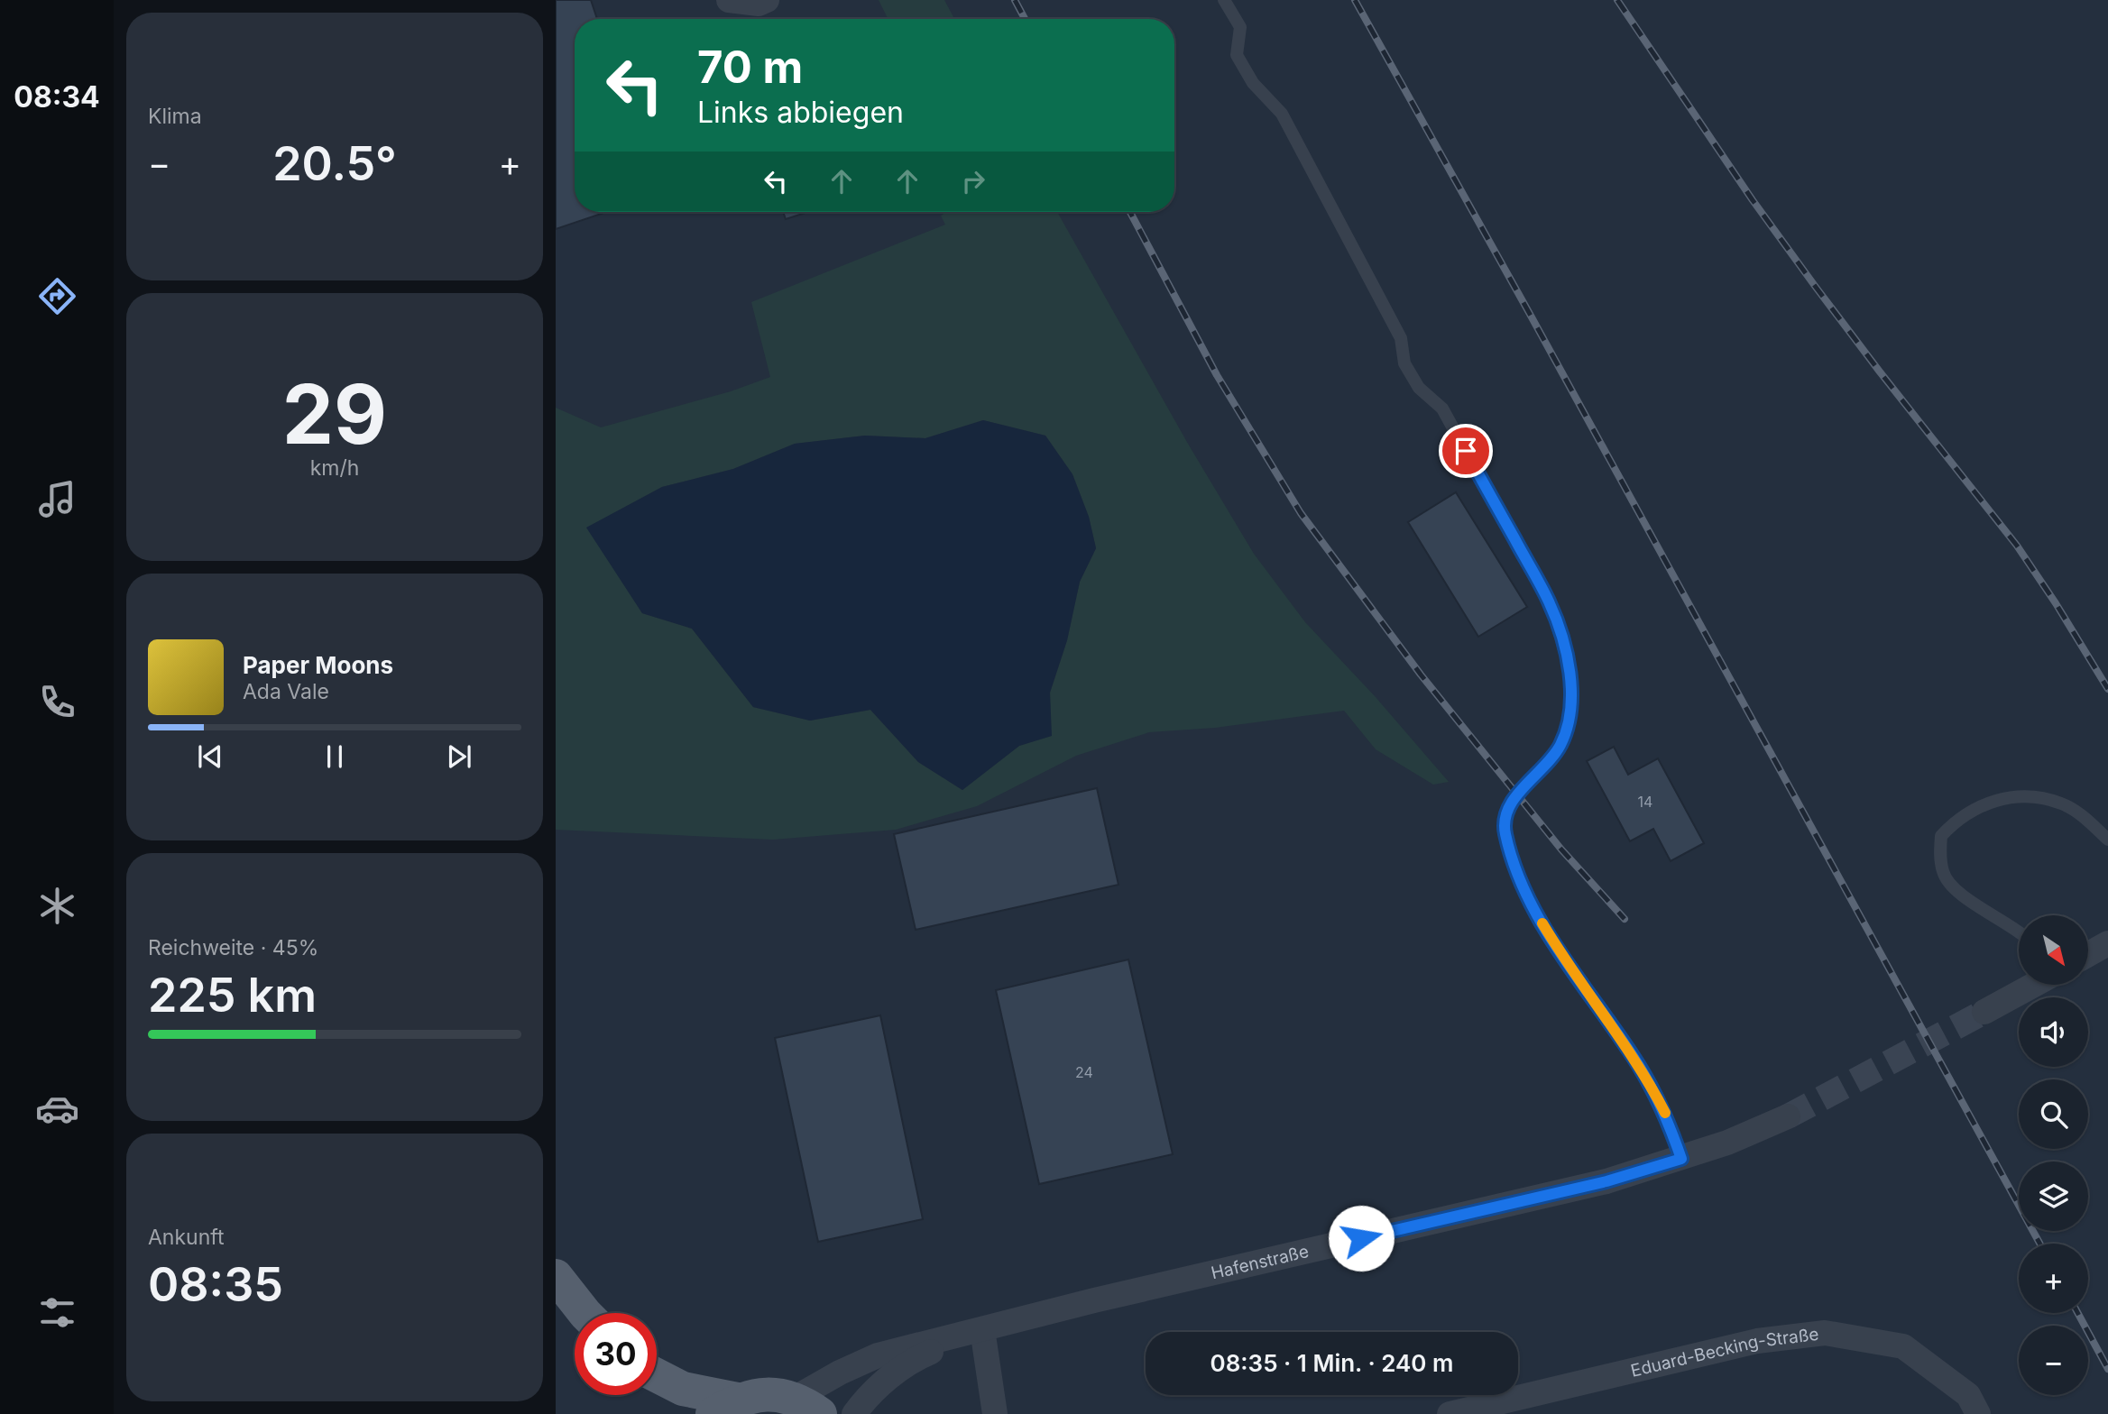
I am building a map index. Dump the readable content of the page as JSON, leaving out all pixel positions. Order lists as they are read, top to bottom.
{
  "streets": {
    "street": ["Hafenstraße", "Eduard-Becking-Straße"]
  },
  "house_numbers": ["14", "24"],
  "north": "bottom right",
  "page": {
    "tabs": "08:34",
    "tile": [
      "Klima",
      ["29", "km/h"],
      ["Reichweite · 45%", "225 km"],
      ["Ankunft", "08:35"]
    ],
    "turn": ["70 m", "Links abbiegen"],
    "heat": ["−", "20.5°", "+"],
    "song": ["Paper Moons", "Ada Vale"],
    "map_buttons": ["+", "−"],
    "limit": "30",
    "trip": "08:35 · 1 Min. · 240 m"
  }
}
